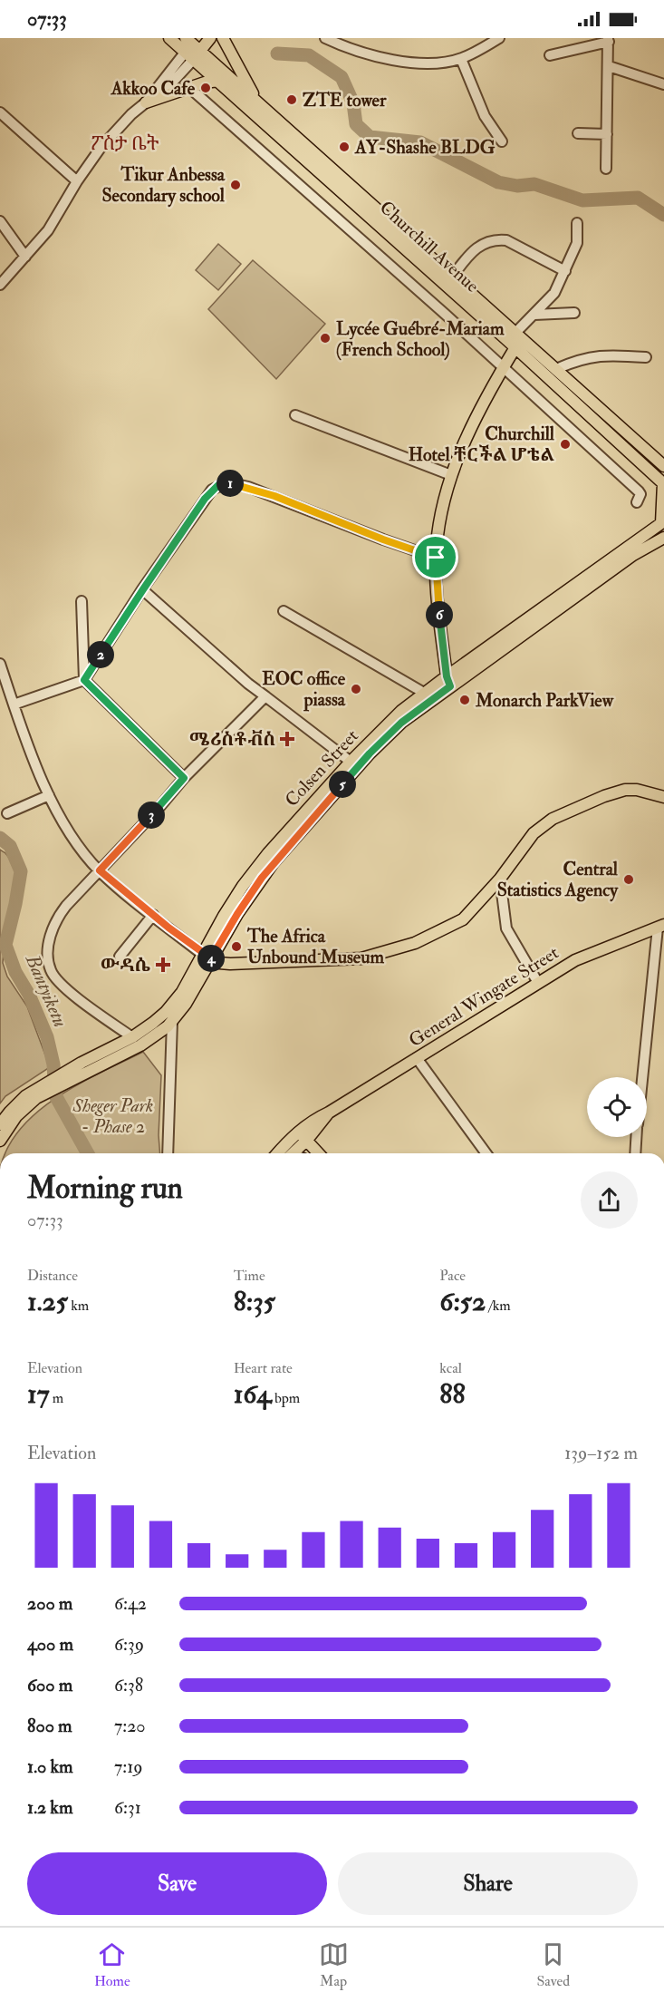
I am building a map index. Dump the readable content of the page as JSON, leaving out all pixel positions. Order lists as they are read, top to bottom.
{
  "streets": {
    "main road": ["Churchill Avenue", "Colsen Street", "General Wingate Street"]
  },
  "districts": ["ፖስታ ቤት"],
  "water": ["Bantyiketu"],
  "parks": ["Sheger Park - Phase 2"],
  "places": {
    "other": [
      "Akkoo Cafe",
      "ZTE tower",
      "AY-Shashe BLDG",
      "Tikur Anbessa Secondary school",
      "Lycée Guébré-Mariam (French School)",
      "Churchill Hotel ቸርችል ሆቴል",
      "EOC office piassa",
      "Monarch ParkView",
      "Central Statistics Agency",
      "The Africa Unbound Museum"
    ],
    "health": ["ሜሪስቶቭስ", "ውዳሴ"]
  },
  "page": {
    "status": "07:33",
    "pins": [
      "1",
      "6",
      "2",
      "5",
      "3",
      "4"
    ],
    "heading": ["Morning run", "07:33"],
    "stats": [
      ["Distance", "1.25 km"],
      ["Time", "8:35"],
      ["Pace", "6:52 /km"],
      ["Elevation", "17 m"],
      ["Heart rate", "164 bpm"],
      ["kcal", "88"]
    ],
    "chart": ["Elevation", "139–152 m"],
    "list": [
      {
        "name": "200 m",
        "note": "6:42"
      },
      {
        "name": "400 m",
        "note": "6:39"
      },
      {
        "name": "600 m",
        "note": "6:38"
      },
      {
        "name": "800 m",
        "note": "7:20"
      },
      {
        "name": "1.0 km",
        "note": "7:19"
      },
      {
        "name": "1.2 km",
        "note": "6:31"
      }
    ],
    "buttons": ["Save", "Share"],
    "tabs": ["Home", "Map", "Saved"]
  }
}
